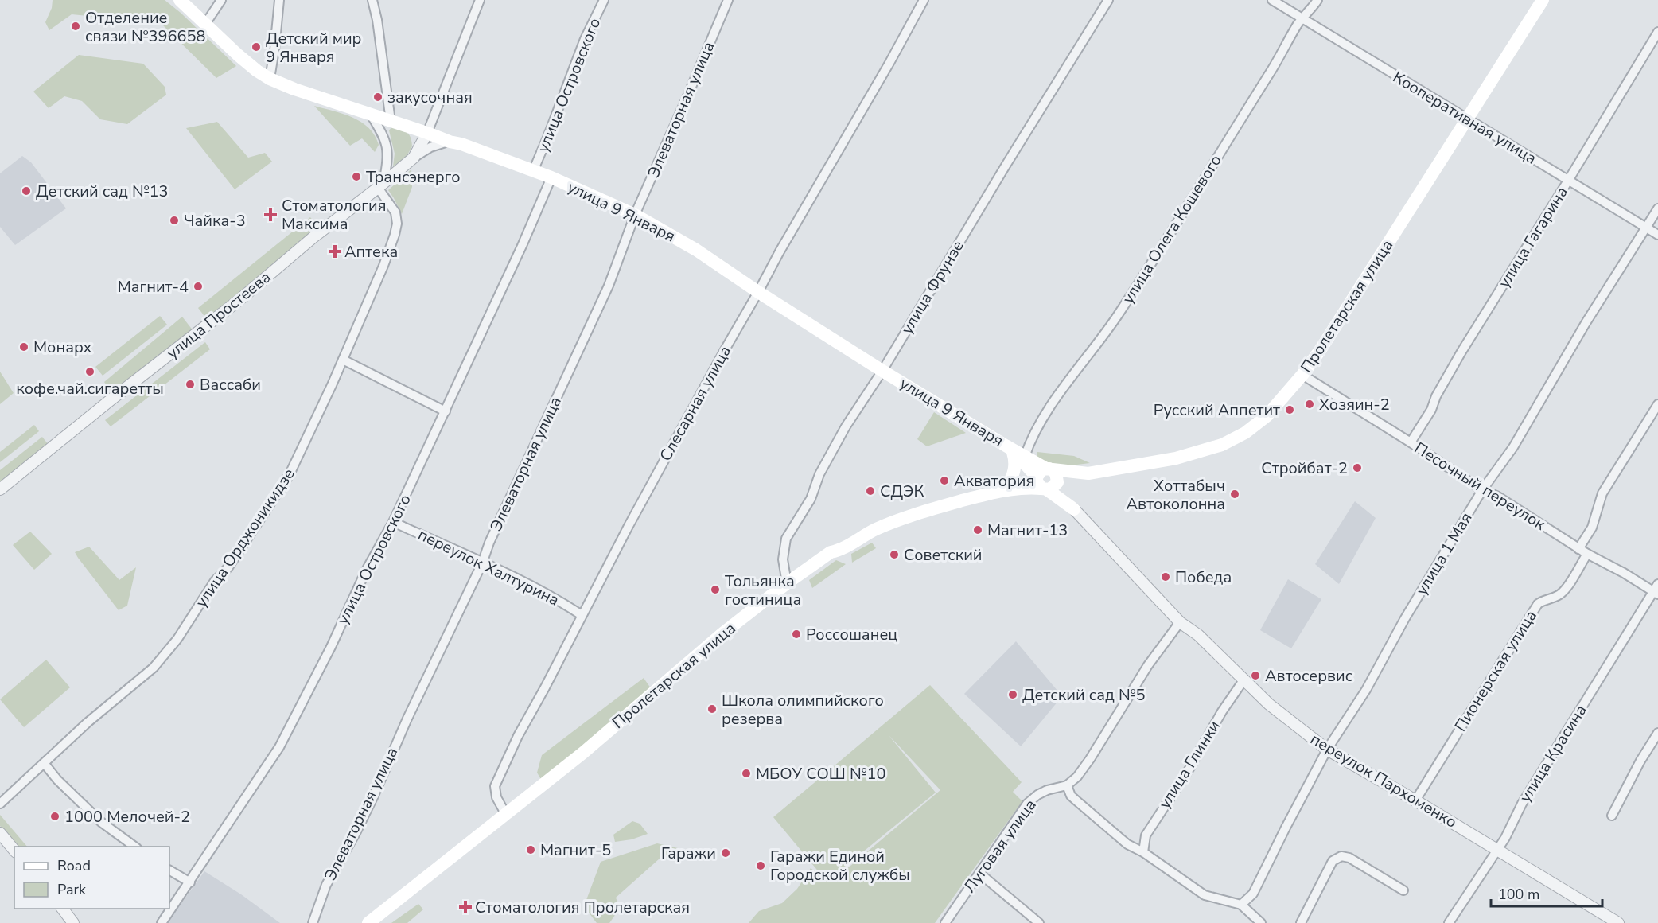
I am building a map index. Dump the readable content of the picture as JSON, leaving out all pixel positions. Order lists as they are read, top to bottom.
{
  "streets": {
    "main road": ["улица 9 Января", "Пролетарская улица"],
    "street": [
      "улица Островского",
      "Элеваторная улица",
      "Кооперативная улица",
      "улица Олега Кошевого",
      "улица Гагарина",
      "улица Фрунзе",
      "улица Простеева",
      "Слесарная улица",
      "Песочный переулок",
      "улица Орджоникидзе",
      "улица 1 Мая",
      "переулок Халтурина",
      "Пионерская улица",
      "улица Красина",
      "улица Глинки",
      "переулок Пархоменко",
      "Луговая улица"
    ]
  },
  "crossings": [
    ["улица Островского", "улица 9 Января"],
    ["улица Островского", "переулок Халтурина"],
    ["Элеваторная улица", "улица 9 Января"],
    ["Элеваторная улица", "переулок Халтурина"],
    ["Кооперативная улица", "улица Олега Кошевого"],
    ["Кооперативная улица", "улица Гагарина"],
    ["Кооперативная улица", "Пролетарская улица"],
    ["Кооперативная улица", "улица 1 Мая"],
    ["улица 9 Января", "улица Олега Кошевого"],
    ["улица 9 Января", "улица Фрунзе"],
    ["улица 9 Января", "Пролетарская улица"],
    ["улица 9 Января", "улица Простеева"],
    ["улица 9 Января", "Слесарная улица"],
    ["улица 9 Января", "переулок Пархоменко"],
    ["улица Гагарина", "Песочный переулок"],
    ["улица Фрунзе", "Пролетарская улица"],
    ["Пролетарская улица", "Слесарная улица"],
    ["Пролетарская улица", "Песочный переулок"],
    ["улица Простеева", "улица Орджоникидзе"],
    ["Слесарная улица", "переулок Халтурина"],
    ["Песочный переулок", "улица 1 Мая"],
    ["Песочный переулок", "Пионерская улица"],
    ["Песочный переулок", "улица Красина"],
    ["улица 1 Мая", "переулок Пархоменко"],
    ["Пионерская улица", "переулок Пархоменко"],
    ["улица Красина", "переулок Пархоменко"],
    ["улица Глинки", "переулок Пархоменко"]
  ],
  "places": {
    "other": [
      "Отделение связи №396658",
      "Детский мир 9 Января",
      "закусочная",
      "Трансэнерго",
      "Детский сад №13",
      "Чайка-3",
      "Магнит-4",
      "Монарх",
      "кофе.чай.сигаретты",
      "Вассаби",
      "Хозяин-2",
      "Русский Аппетит",
      "Стройбат-2",
      "Акватория",
      "СДЭК",
      "Хоттабыч Автоколонна",
      "Магнит-13",
      "Советский",
      "Победа",
      "Тольянка гостиница",
      "Россошанец",
      "Автосервис",
      "Детский сад №5",
      "Школа олимпийского резерва",
      "МБОУ СОШ №10",
      "1000 Мелочей-2",
      "Магнит-5",
      "Гаражи",
      "Гаражи Единой Городской службы"
    ],
    "health": ["Стоматология Максима", "Аптека", "Стоматология Пролетарская"]
  },
  "legend": ["Road", "Park"],
  "scale_bar": "100 m"
}
